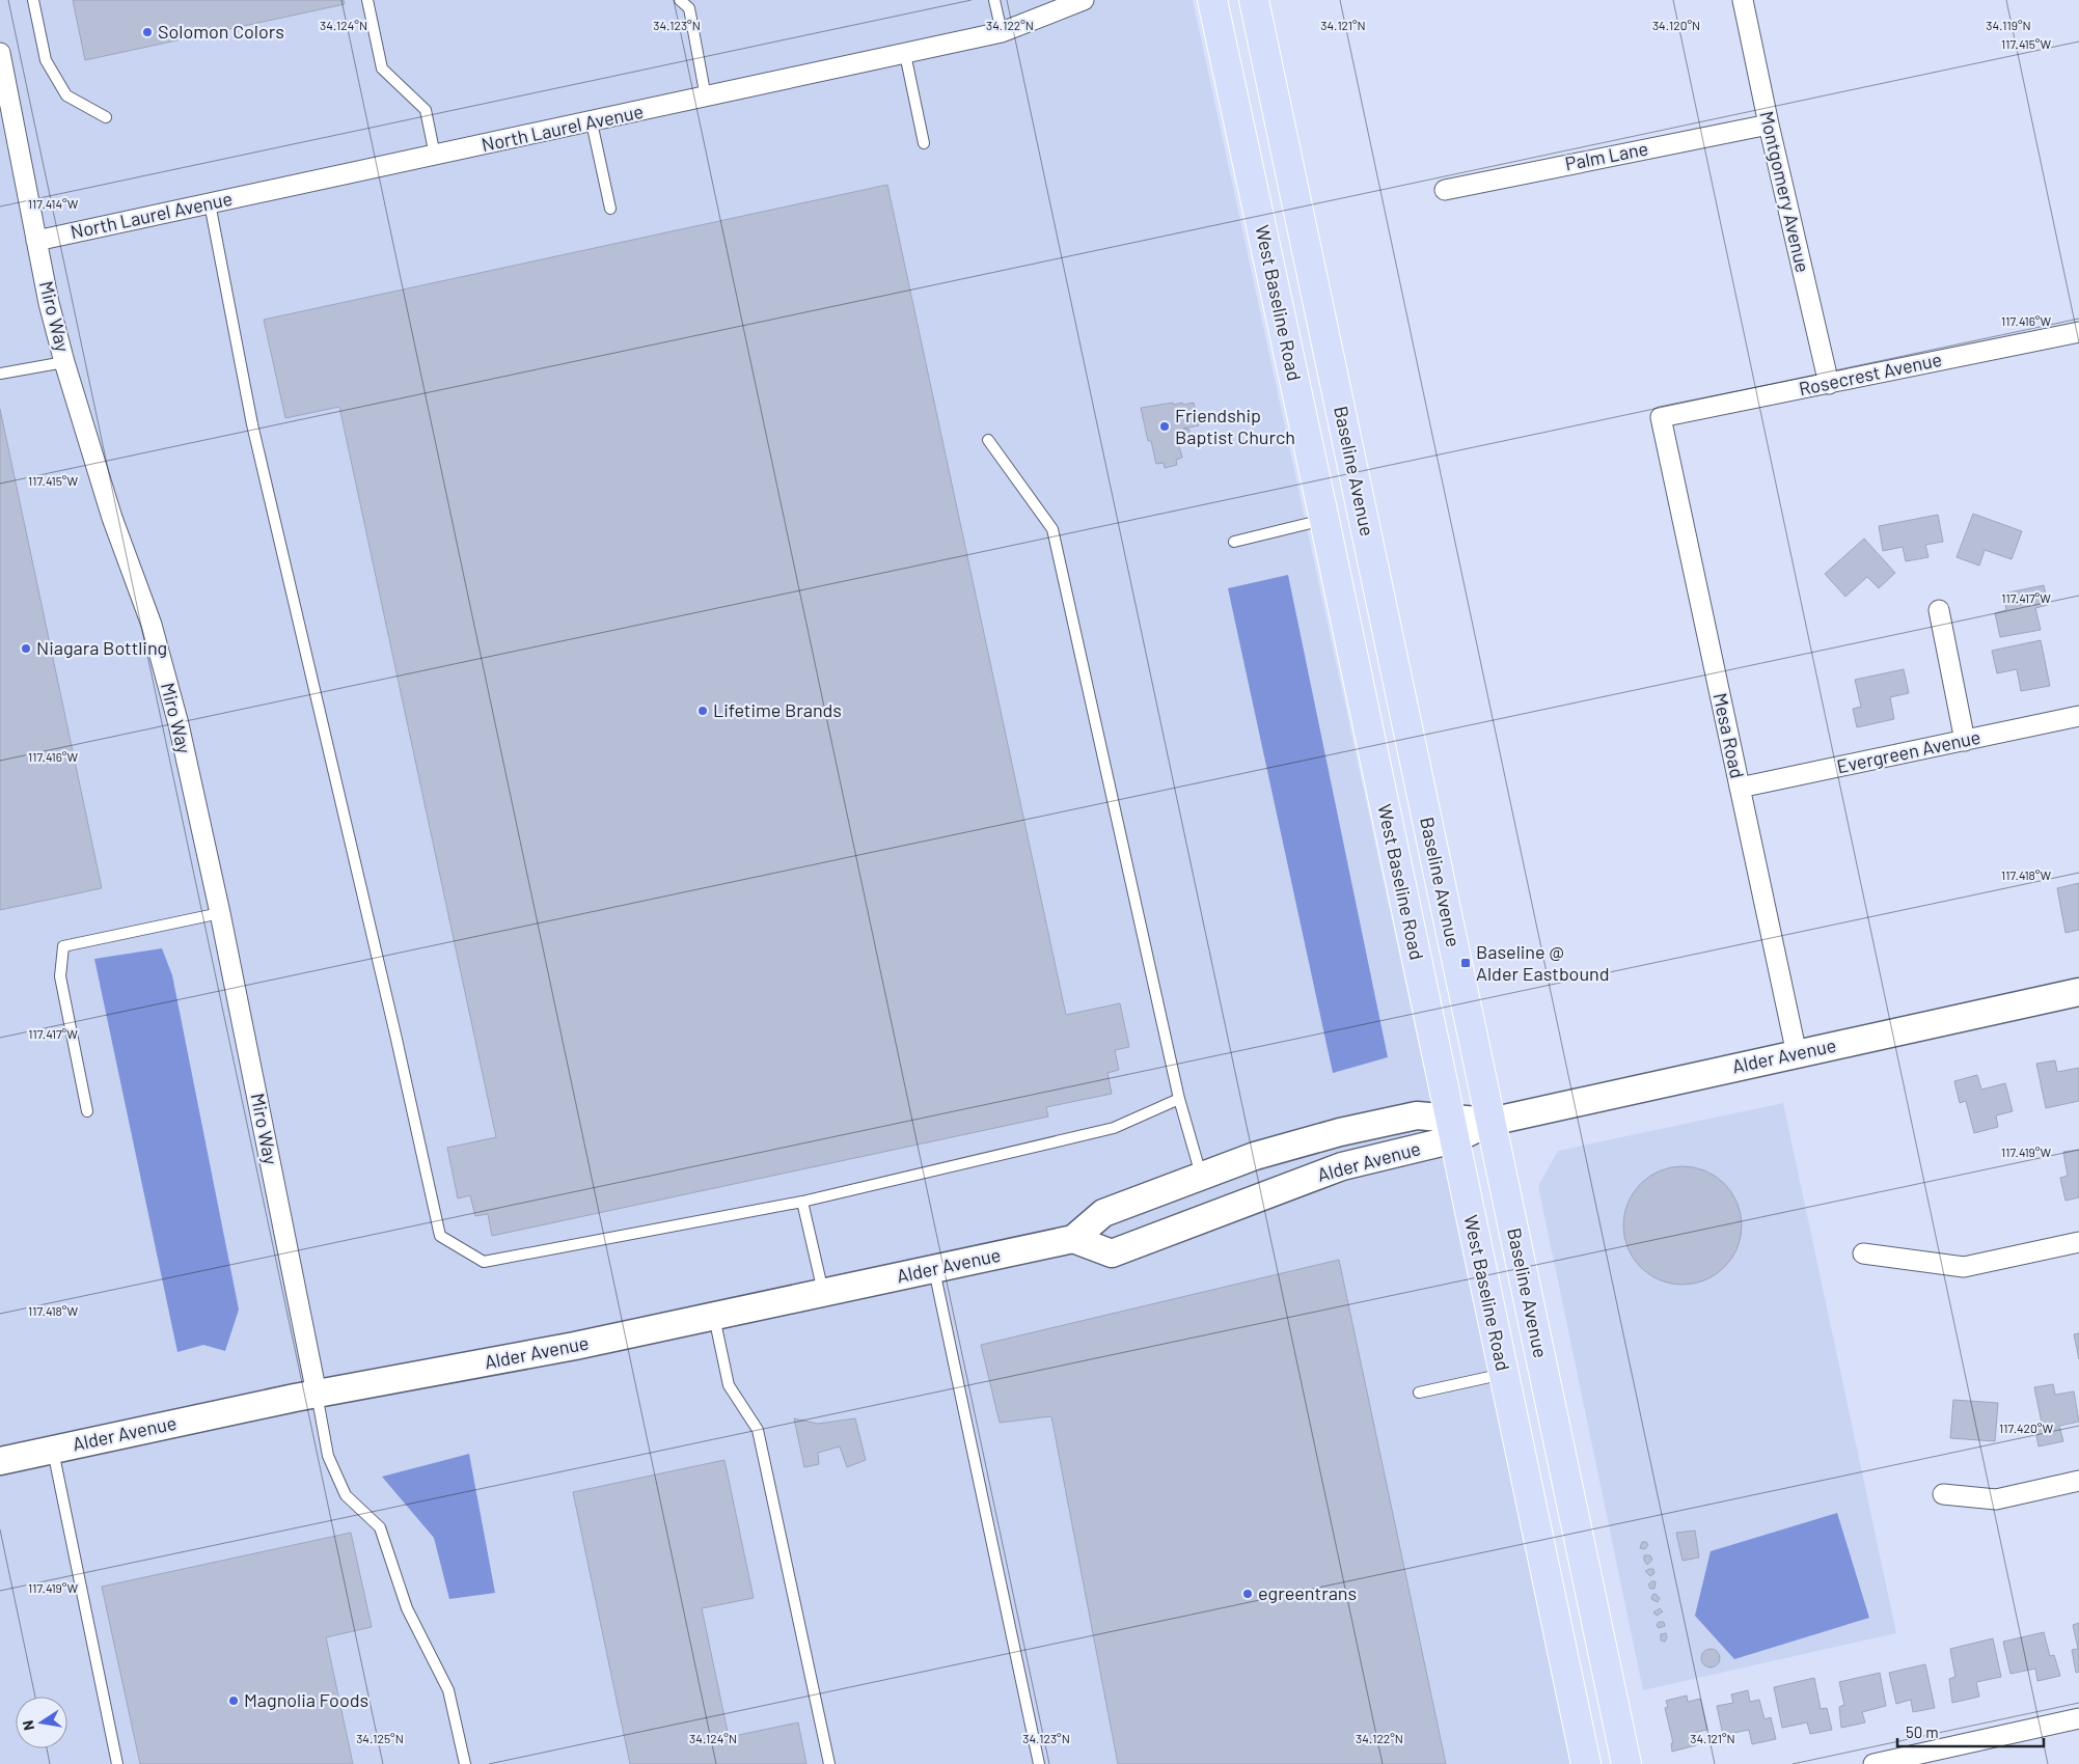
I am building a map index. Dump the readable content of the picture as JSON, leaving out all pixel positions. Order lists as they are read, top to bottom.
{
  "streets": {
    "main road": ["West Baseline Road", "Baseline Avenue", "Alder Avenue"],
    "street": [
      "North Laurel Avenue",
      "Palm Lane",
      "Montgomery Avenue",
      "Miro Way",
      "Rosecrest Avenue",
      "Mesa Road",
      "Evergreen Avenue"
    ]
  },
  "crossings": [
    ["North Laurel Avenue", "Miro Way"],
    ["Palm Lane", "Montgomery Avenue"],
    ["Montgomery Avenue", "Rosecrest Avenue"],
    ["West Baseline Road", "Alder Avenue"],
    ["Miro Way", "Alder Avenue"],
    ["Rosecrest Avenue", "Mesa Road"],
    ["Baseline Avenue", "Alder Avenue"],
    ["Mesa Road", "Evergreen Avenue"],
    ["Mesa Road", "Alder Avenue"]
  ],
  "places": {
    "other": [
      "Solomon Colors",
      "Friendship Baptist Church",
      "Niagara Bottling",
      "Lifetime Brands",
      "egreentrans",
      "Magnolia Foods"
    ],
    "transit": ["Baseline @ Alder Eastbound"]
  },
  "scale_bar": "50 m",
  "north": "left",
  "coordinates": [
    "34.124°N",
    "34.123°N",
    "34.122°N",
    "34.121°N",
    "34.120°N",
    "34.119°N",
    "117.415°W",
    "117.414°W",
    "117.416°W",
    "117.417°W",
    "117.418°W",
    "117.419°W",
    "117.420°W",
    "34.125°N"
  ]
}
